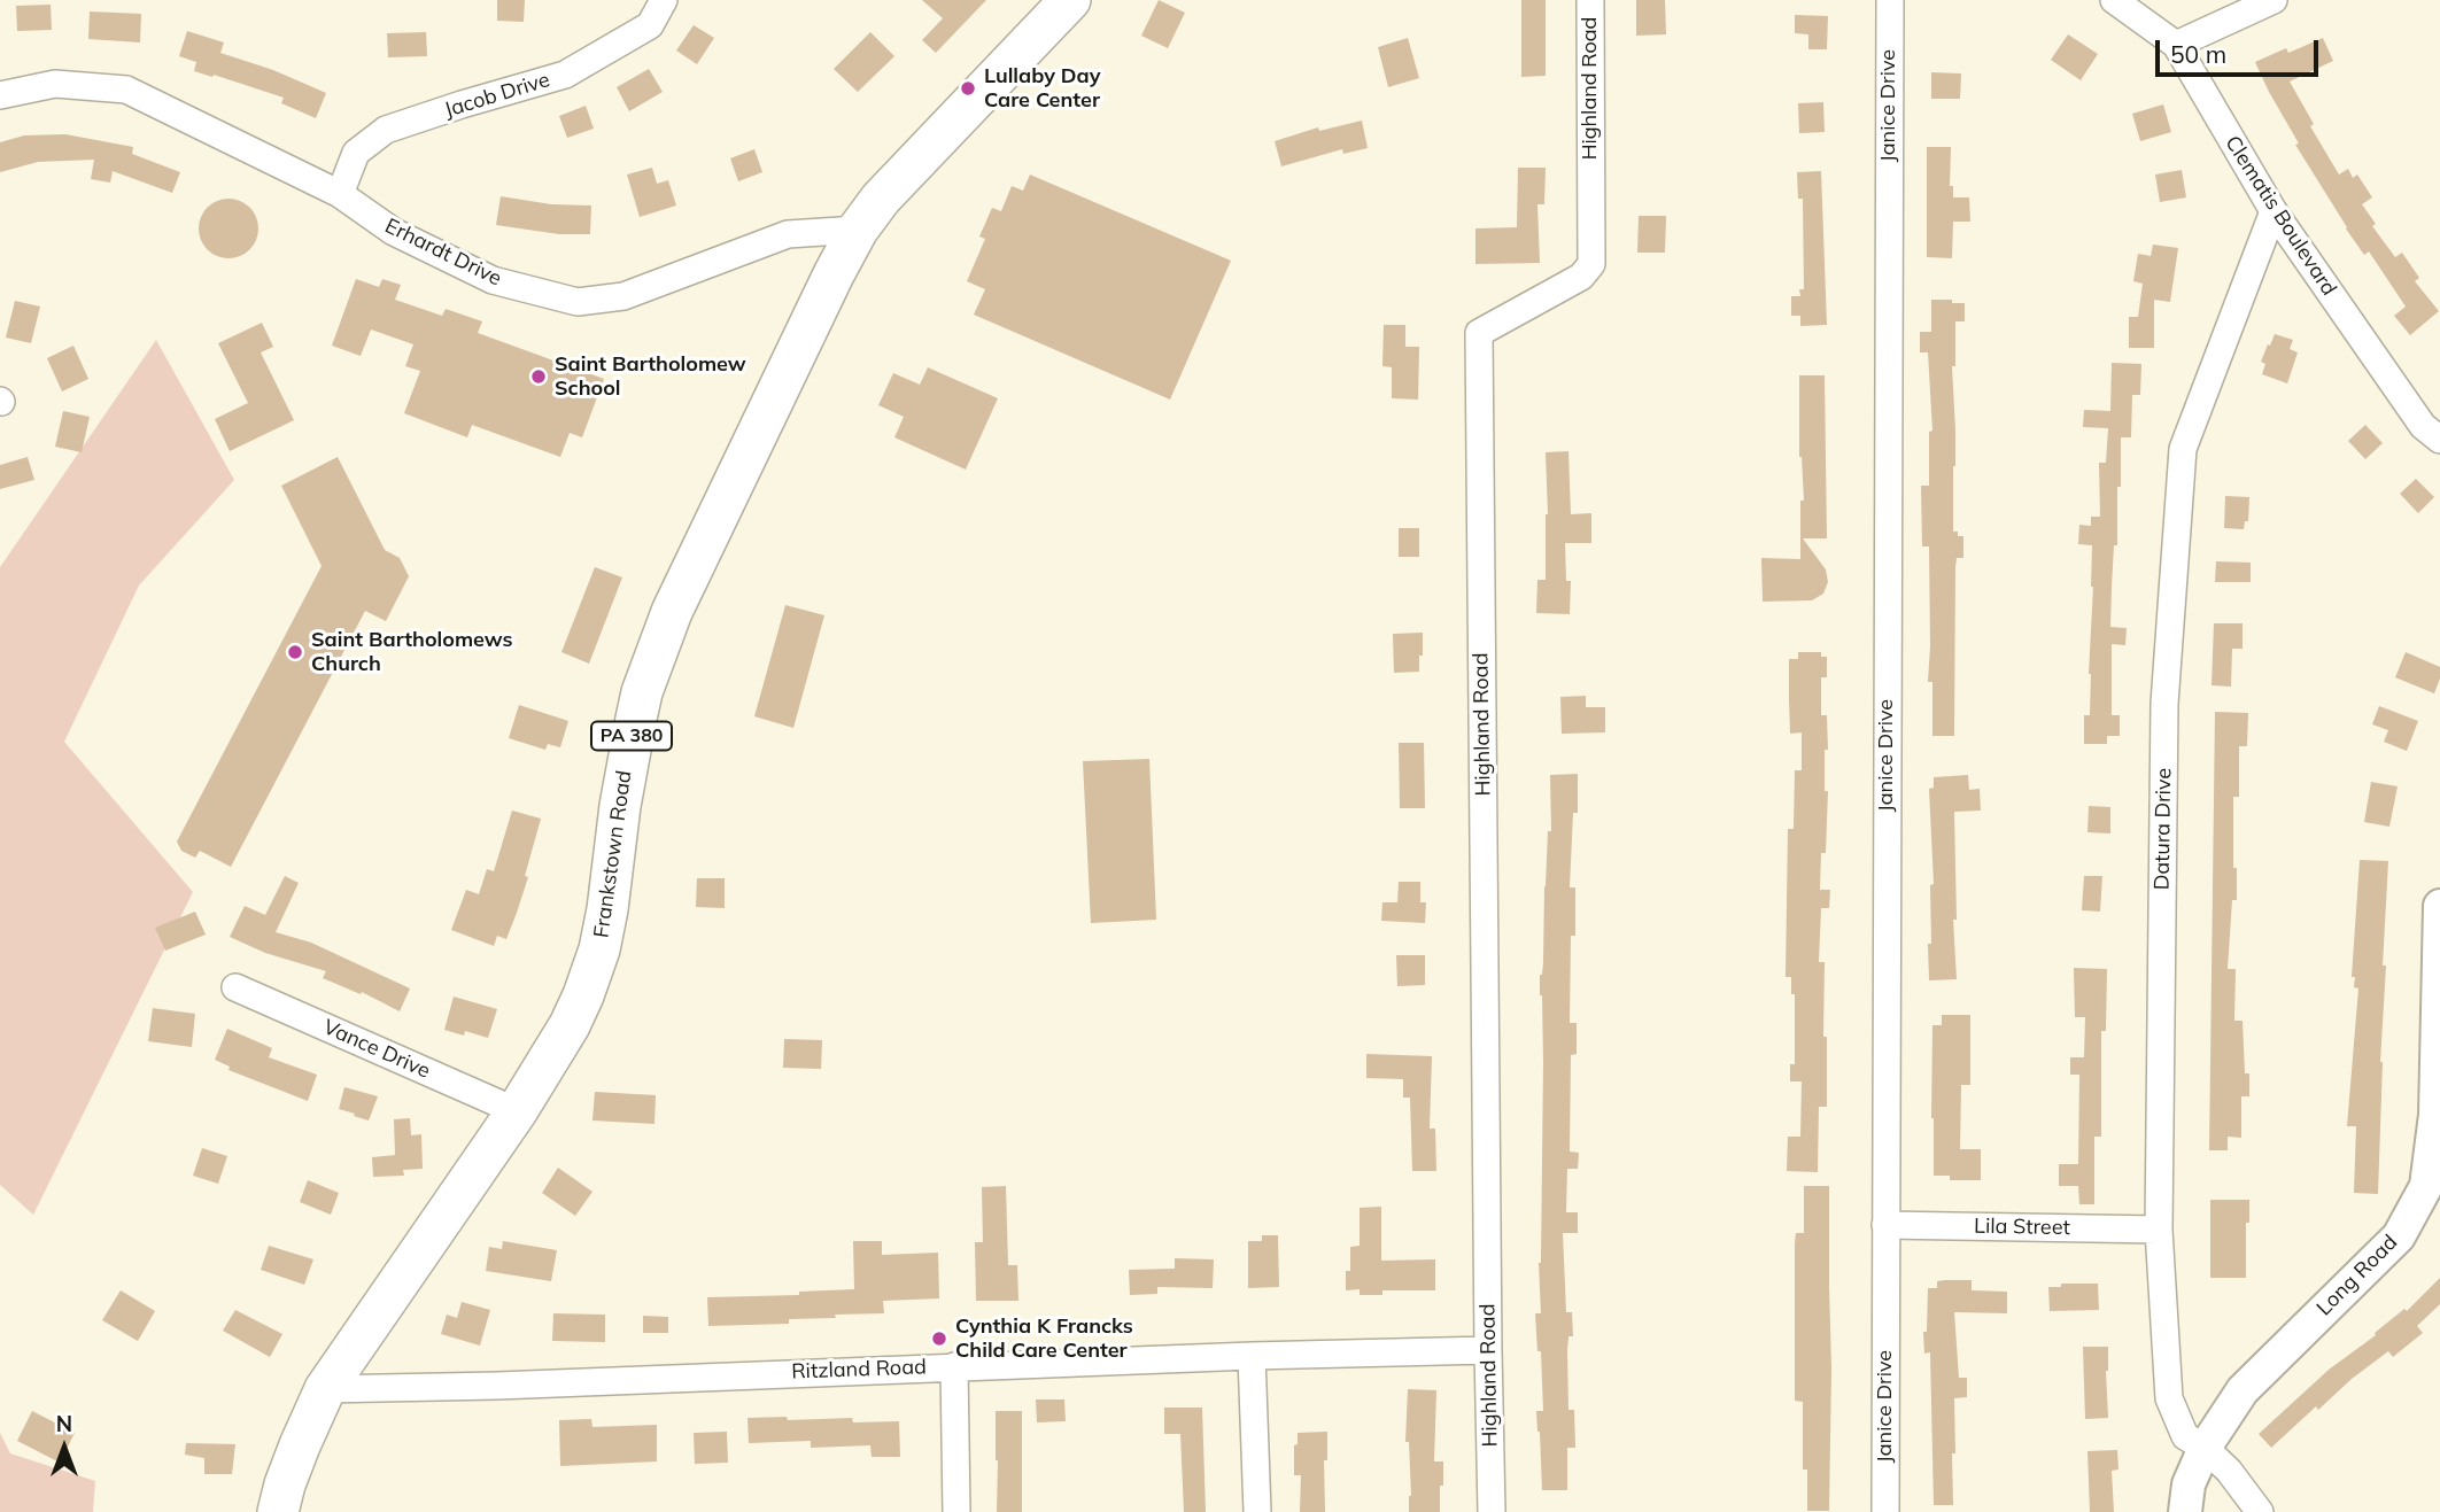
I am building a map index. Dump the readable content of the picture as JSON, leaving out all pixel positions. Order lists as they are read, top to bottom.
{
  "streets": {
    "main road": ["PA 380", "Frankstown Road"],
    "street": [
      "Highland Road",
      "Jacob Drive",
      "Janice Drive",
      "Clematis Boulevard",
      "Erhardt Drive",
      "Datura Drive",
      "Vance Drive",
      "Lila Street",
      "Long Road",
      "Ritzland Road"
    ]
  },
  "crossings": [
    ["Highland Road", "Ritzland Road"],
    ["Jacob Drive", "Erhardt Drive"],
    ["Janice Drive", "Lila Street"],
    ["Clematis Boulevard", "Datura Drive"],
    ["Erhardt Drive", "Frankstown Road"],
    ["Datura Drive", "Lila Street"],
    ["Datura Drive", "Long Road"],
    ["Frankstown Road", "Vance Drive"],
    ["Frankstown Road", "Ritzland Road"]
  ],
  "places": [
    "Lullaby Day Care Center",
    "Saint Bartholomew School",
    "Saint Bartholomews Church",
    "Cynthia K Francks Child Care Center"
  ],
  "scale_bar": "50 m",
  "north": "top"
}
